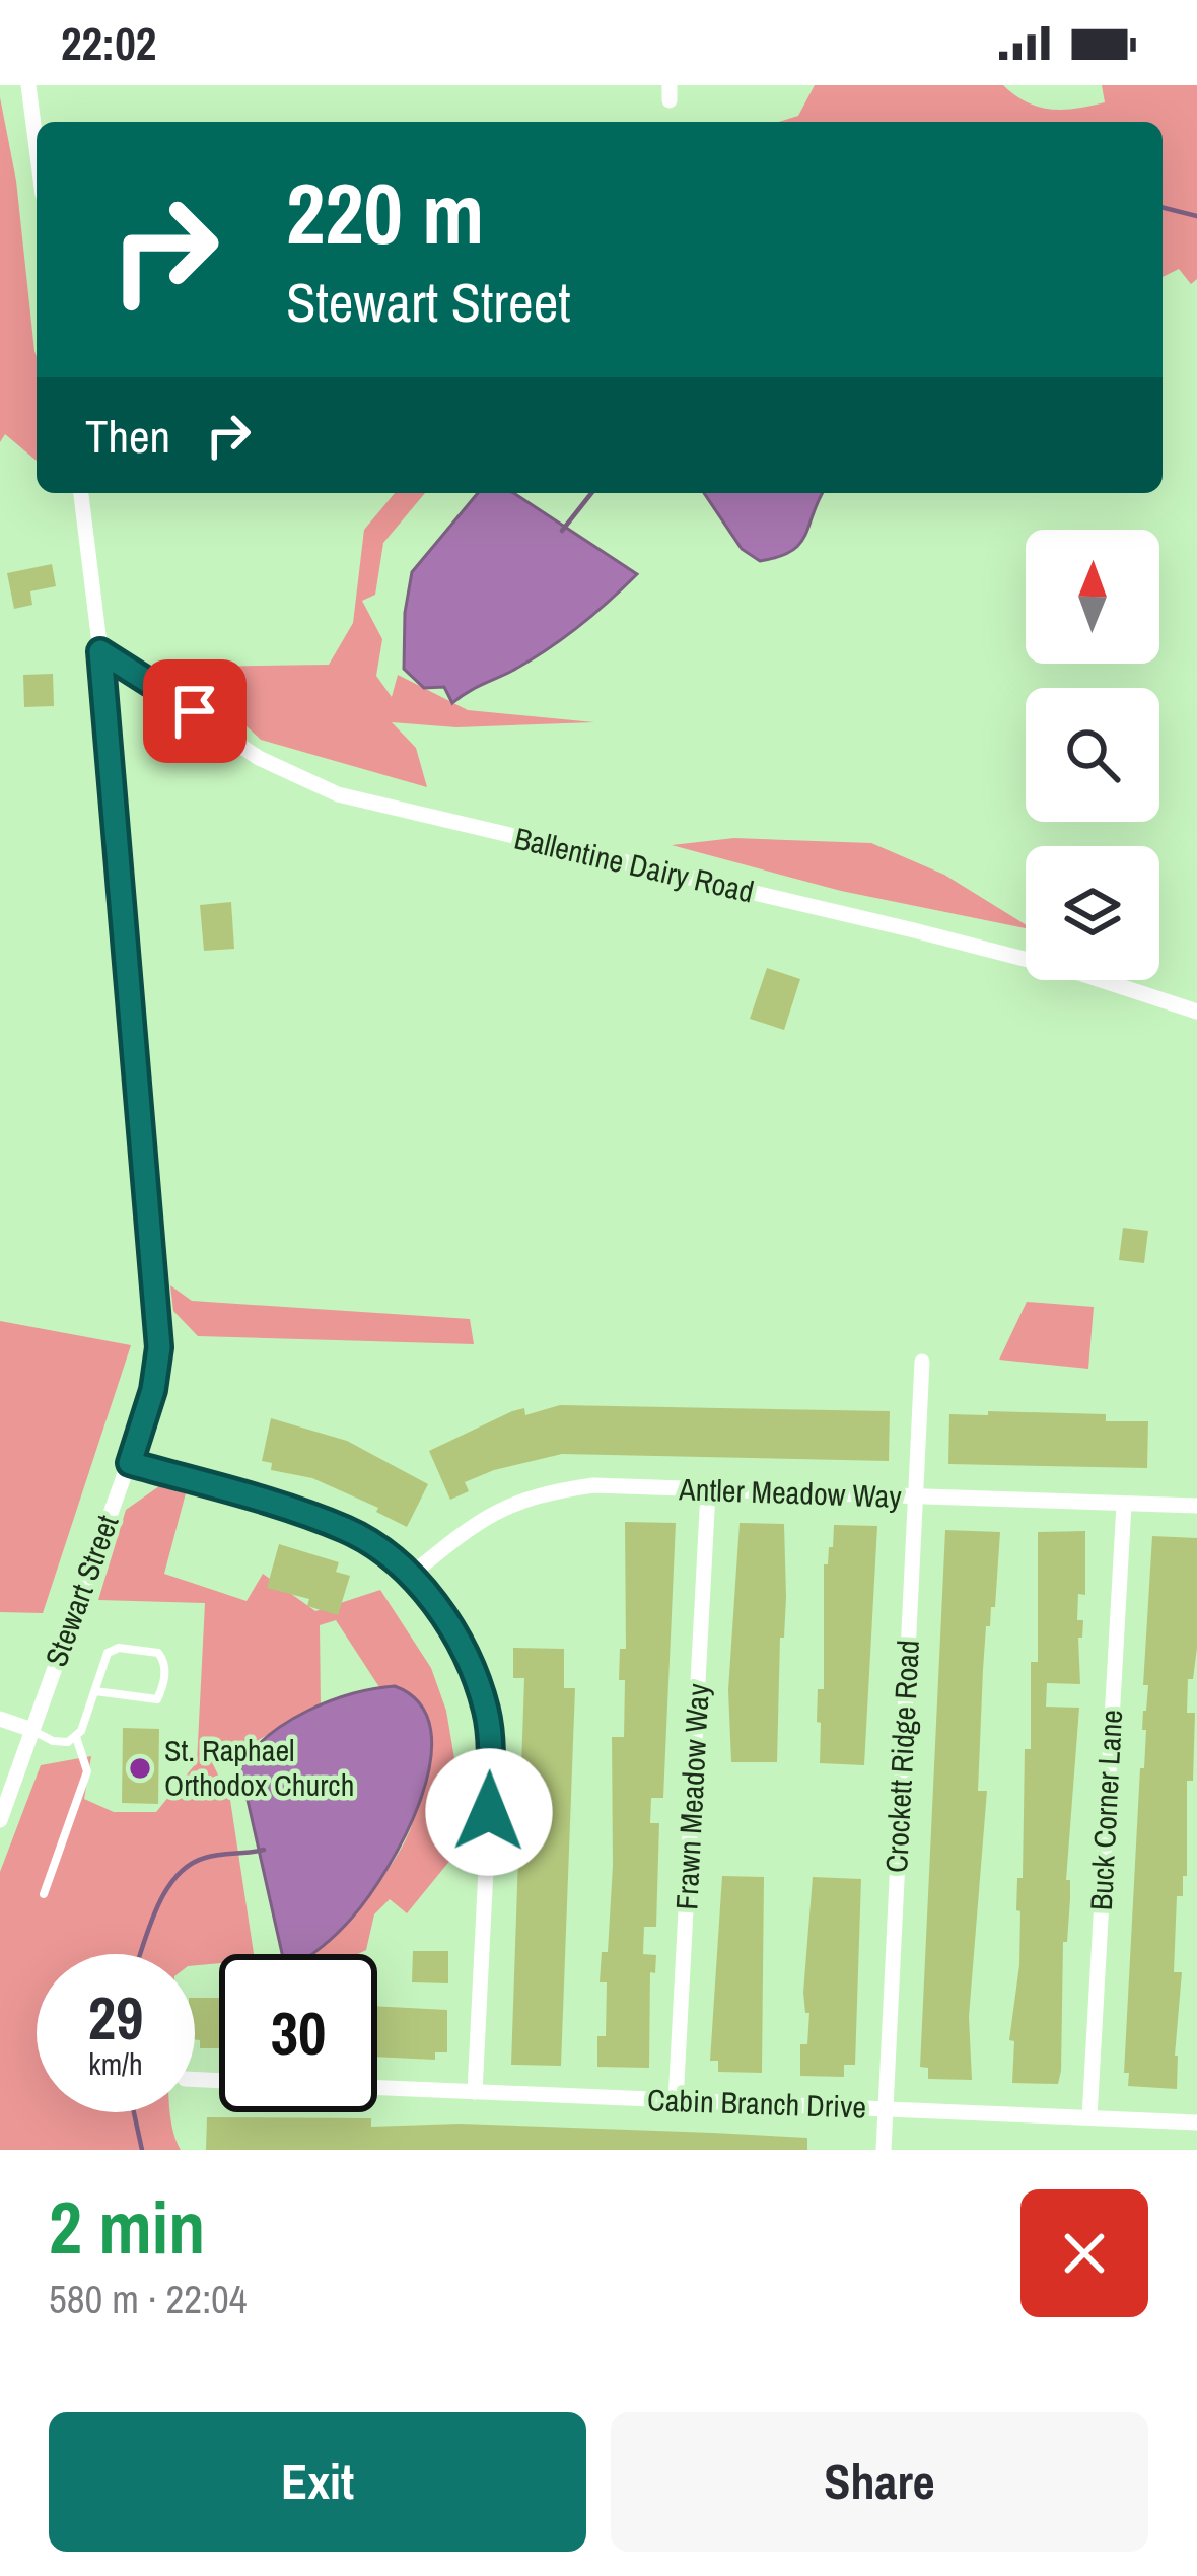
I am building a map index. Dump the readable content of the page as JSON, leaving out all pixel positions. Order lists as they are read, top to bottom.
{
  "streets": {
    "street": [
      "Ballentine Dairy Road",
      "Antler Meadow Way",
      "Stewart Street",
      "Crockett Ridge Road",
      "Frawn Meadow Way",
      "Buck Corner Lane",
      "Cabin Branch Drive"
    ]
  },
  "crossings": [
    ["Ballentine Dairy Road", "Stewart Street"],
    ["Antler Meadow Way", "Crockett Ridge Road"],
    ["Antler Meadow Way", "Frawn Meadow Way"],
    ["Antler Meadow Way", "Buck Corner Lane"],
    ["Crockett Ridge Road", "Cabin Branch Drive"],
    ["Frawn Meadow Way", "Cabin Branch Drive"],
    ["Buck Corner Lane", "Cabin Branch Drive"]
  ],
  "places": ["St. Raphael Orthodox Church"],
  "north": "top",
  "page": {
    "status": "22:02",
    "turn": ["220 m", "Stewart Street"],
    "then": "Then",
    "speed": "29 km/h",
    "limit": "30",
    "heading": ["2 min", "580 m · 22:04"],
    "buttons": ["Exit", "Share"]
  }
}
